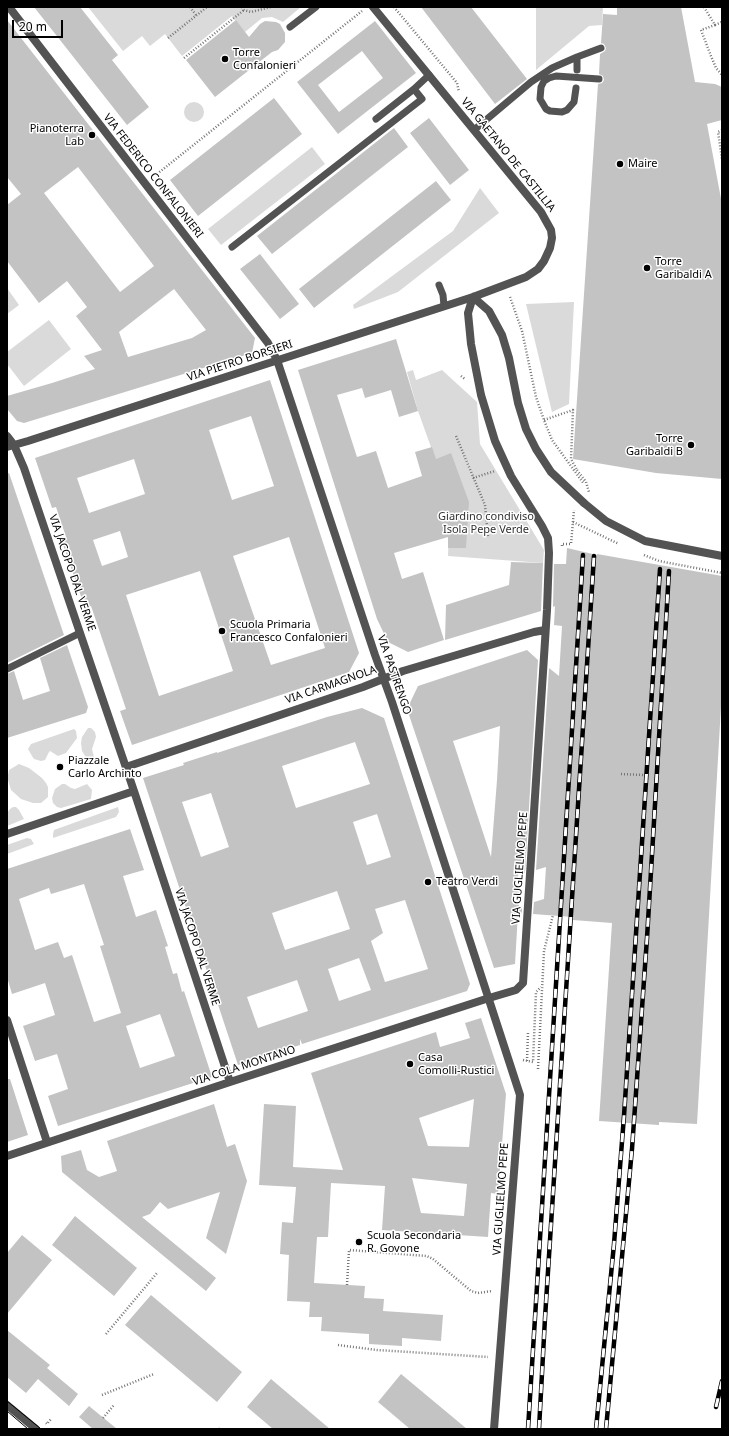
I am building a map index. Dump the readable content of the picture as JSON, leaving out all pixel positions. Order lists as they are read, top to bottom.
{
  "streets": {
    "street": [
      "VIA GAETANO DE CASTILLIA",
      "VIA FEDERICO CONFALONIERI",
      "VIA PIETRO BORSIERI",
      "VIA JACOPO DAL VERME",
      "VIA PASTRENGO",
      "VIA CARMAGNOLA",
      "VIA GUGLIELMO PEPE",
      "VIA COLA MONTANO"
    ]
  },
  "crossings": [
    ["VIA GAETANO DE CASTILLIA", "VIA PIETRO BORSIERI"],
    ["VIA GAETANO DE CASTILLIA", "VIA GUGLIELMO PEPE"],
    ["VIA FEDERICO CONFALONIERI", "VIA PIETRO BORSIERI"],
    ["VIA FEDERICO CONFALONIERI", "VIA PASTRENGO"],
    ["VIA PIETRO BORSIERI", "VIA JACOPO DAL VERME"],
    ["VIA PIETRO BORSIERI", "VIA PASTRENGO"],
    ["VIA PIETRO BORSIERI", "VIA GUGLIELMO PEPE"],
    ["VIA JACOPO DAL VERME", "VIA CARMAGNOLA"],
    ["VIA JACOPO DAL VERME", "VIA COLA MONTANO"],
    ["VIA PASTRENGO", "VIA CARMAGNOLA"],
    ["VIA PASTRENGO", "VIA GUGLIELMO PEPE"],
    ["VIA PASTRENGO", "VIA COLA MONTANO"],
    ["VIA CARMAGNOLA", "VIA GUGLIELMO PEPE"],
    ["VIA GUGLIELMO PEPE", "VIA COLA MONTANO"]
  ],
  "parks": ["Giardino condiviso Isola Pepe Verde"],
  "places": [
    "Torre Confalonieri",
    "Pianoterra Lab",
    "Maire",
    "Torre Garibaldi A",
    "Torre Garibaldi B",
    "Scuola Primaria Francesco Confalonieri",
    "Piazzale Carlo Archinto",
    "Teatro Verdi",
    "Casa Comolli-Rustici",
    "Scuola Secondaria R. Govone"
  ],
  "scale_bar": "20 m"
}
